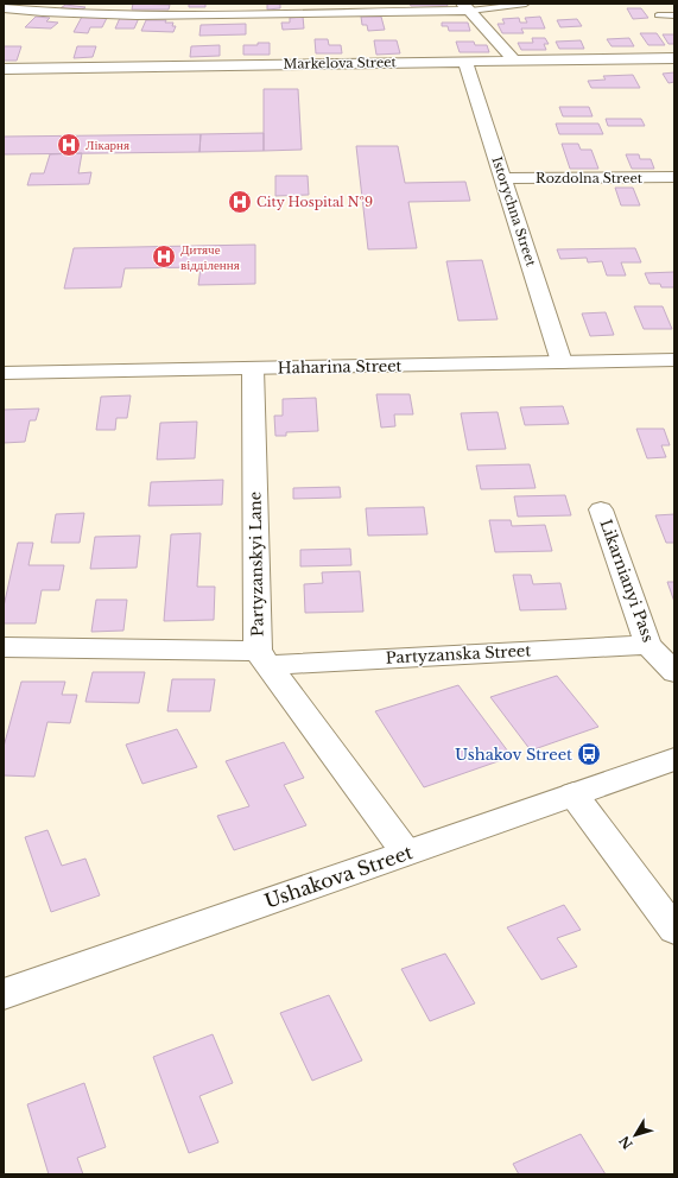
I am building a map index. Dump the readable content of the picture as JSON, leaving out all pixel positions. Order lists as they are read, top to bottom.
{
  "streets": {
    "street": [
      "Markelova Street",
      "Rozdolna Street",
      "Istorychna Street",
      "Haharina Street",
      "Partyzanskyi Lane",
      "Likarnianyi Pass",
      "Partyzanska Street",
      "Ushakova Street"
    ]
  },
  "crossings": [
    ["Markelova Street", "Istorychna Street"],
    ["Rozdolna Street", "Istorychna Street"],
    ["Istorychna Street", "Haharina Street"],
    ["Haharina Street", "Partyzanskyi Lane"],
    ["Partyzanskyi Lane", "Partyzanska Street"],
    ["Likarnianyi Pass", "Partyzanska Street"]
  ],
  "places": {
    "hospital": ["Лікарня", "City Hospital №9", "Дитяче відділення"],
    "bus stop": ["Ushakov Street"]
  },
  "north": "bottom left"
}
